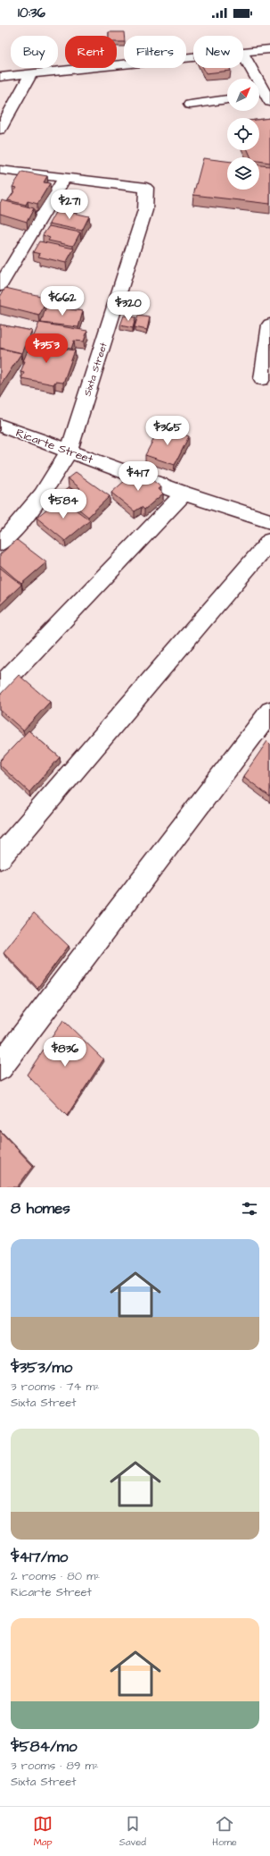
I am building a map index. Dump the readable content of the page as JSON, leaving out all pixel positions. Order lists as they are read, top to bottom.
{
  "streets": {
    "street": ["Sixta Street", "Ricarte Street"]
  },
  "crossings": [
    ["Sixta Street", "Ricarte Street"]
  ],
  "north": "top right",
  "page": {
    "status": "10:36",
    "chip": [
      "Buy",
      "Rent",
      "Filters",
      "New"
    ],
    "price": [
      "$271",
      "$662",
      "$320",
      "$353",
      "$365",
      "$417",
      "$584",
      "$836"
    ],
    "heading": "8 homes",
    "list": [
      {
        "name": "$353/mo",
        "note": "3 rooms · 74 m² · Sixta Street"
      },
      {
        "name": "$417/mo",
        "note": "2 rooms · 80 m² · Ricarte Street"
      },
      {
        "name": "$584/mo",
        "note": "3 rooms · 89 m² · Sixta Street"
      }
    ],
    "tabs": ["Map", "Saved", "Home"]
  }
}
